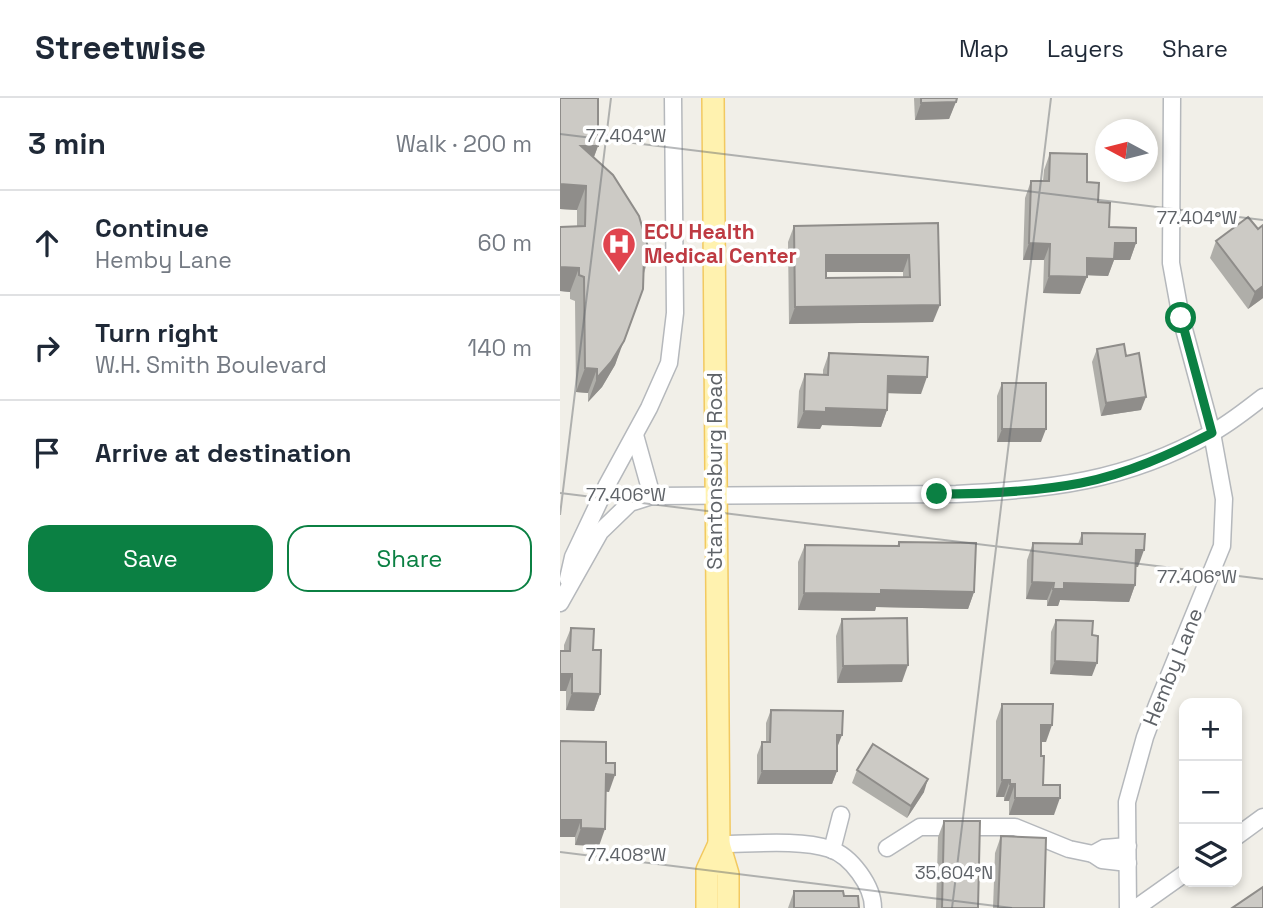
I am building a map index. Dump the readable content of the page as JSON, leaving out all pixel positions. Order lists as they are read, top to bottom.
{
  "streets": {
    "main road": ["Stantonsburg Road"],
    "street": ["Hemby Lane"]
  },
  "places": {
    "hospital": ["ECU Health Medical Center"]
  },
  "north": "left",
  "page": {
    "header": "Streetwise",
    "nav": ["Map", "Layers", "Share"],
    "heading": ["3 min", "Walk · 200 m"],
    "list": [
      ["Continue", "Hemby Lane", "60 m"],
      ["Turn right", "W.H. Smith Boulevard", "140 m"],
      "Arrive at destination"
    ],
    "buttons": ["Save", "Share"],
    "map_buttons": ["+", "−"]
  },
  "coordinates": [
    "77.404°W",
    "77.406°W",
    "77.408°W",
    "35.604°N"
  ]
}
